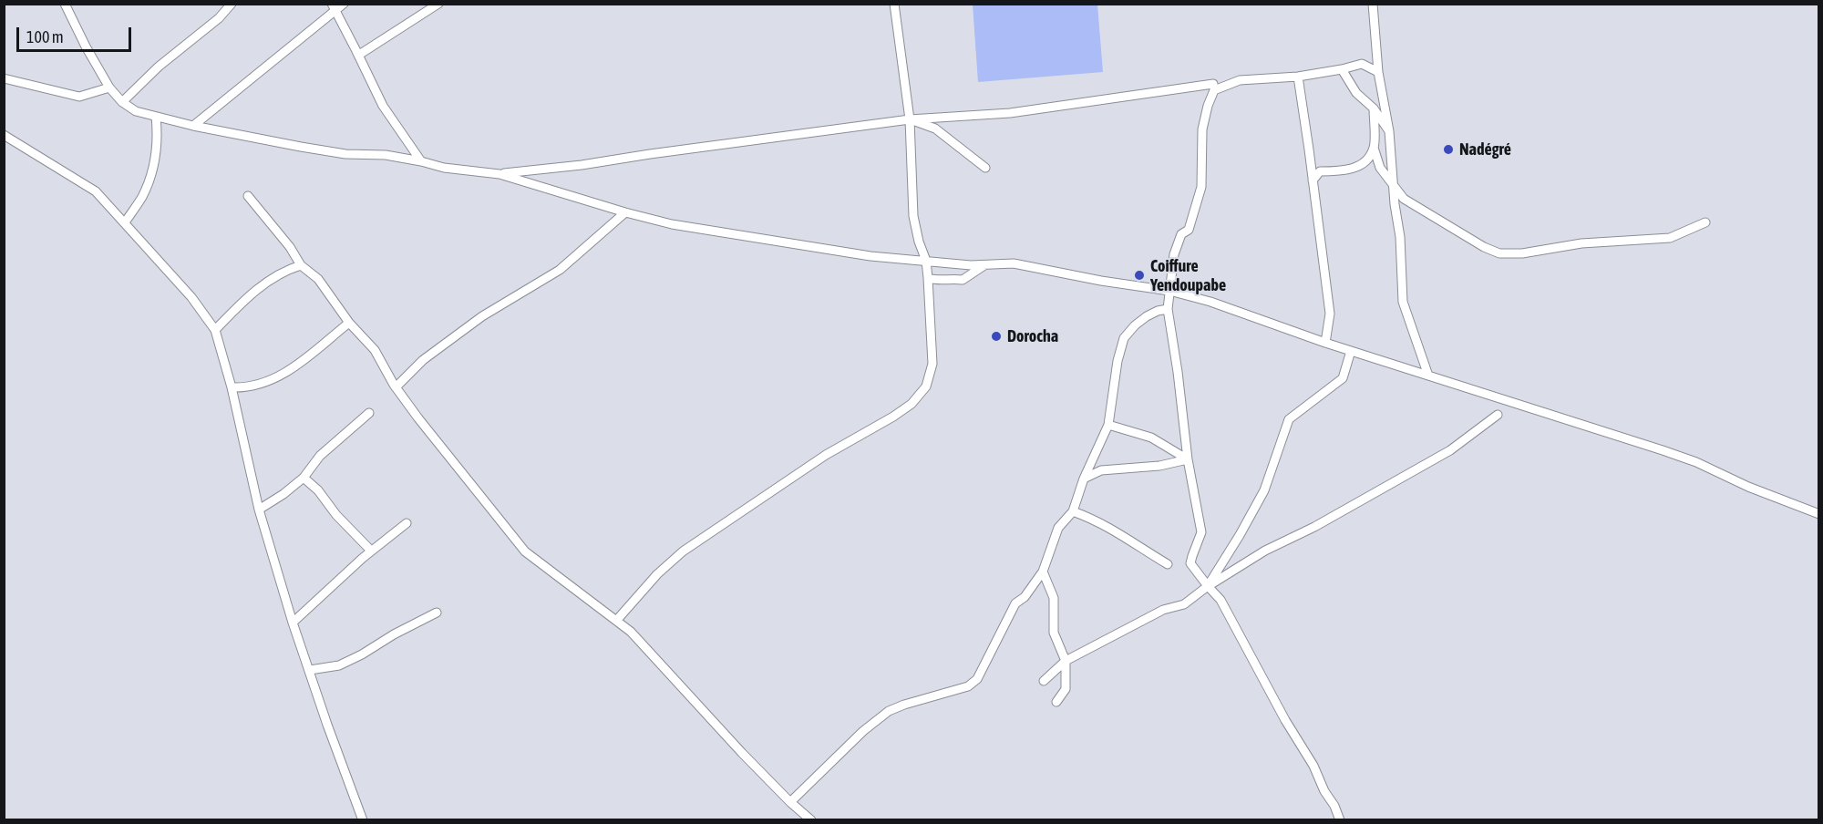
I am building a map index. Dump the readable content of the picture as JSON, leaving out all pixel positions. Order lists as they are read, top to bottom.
{
  "places": ["Nadégré", "Coiffure Yendoupabe", "Dorocha"],
  "scale_bar": "100 m"
}
